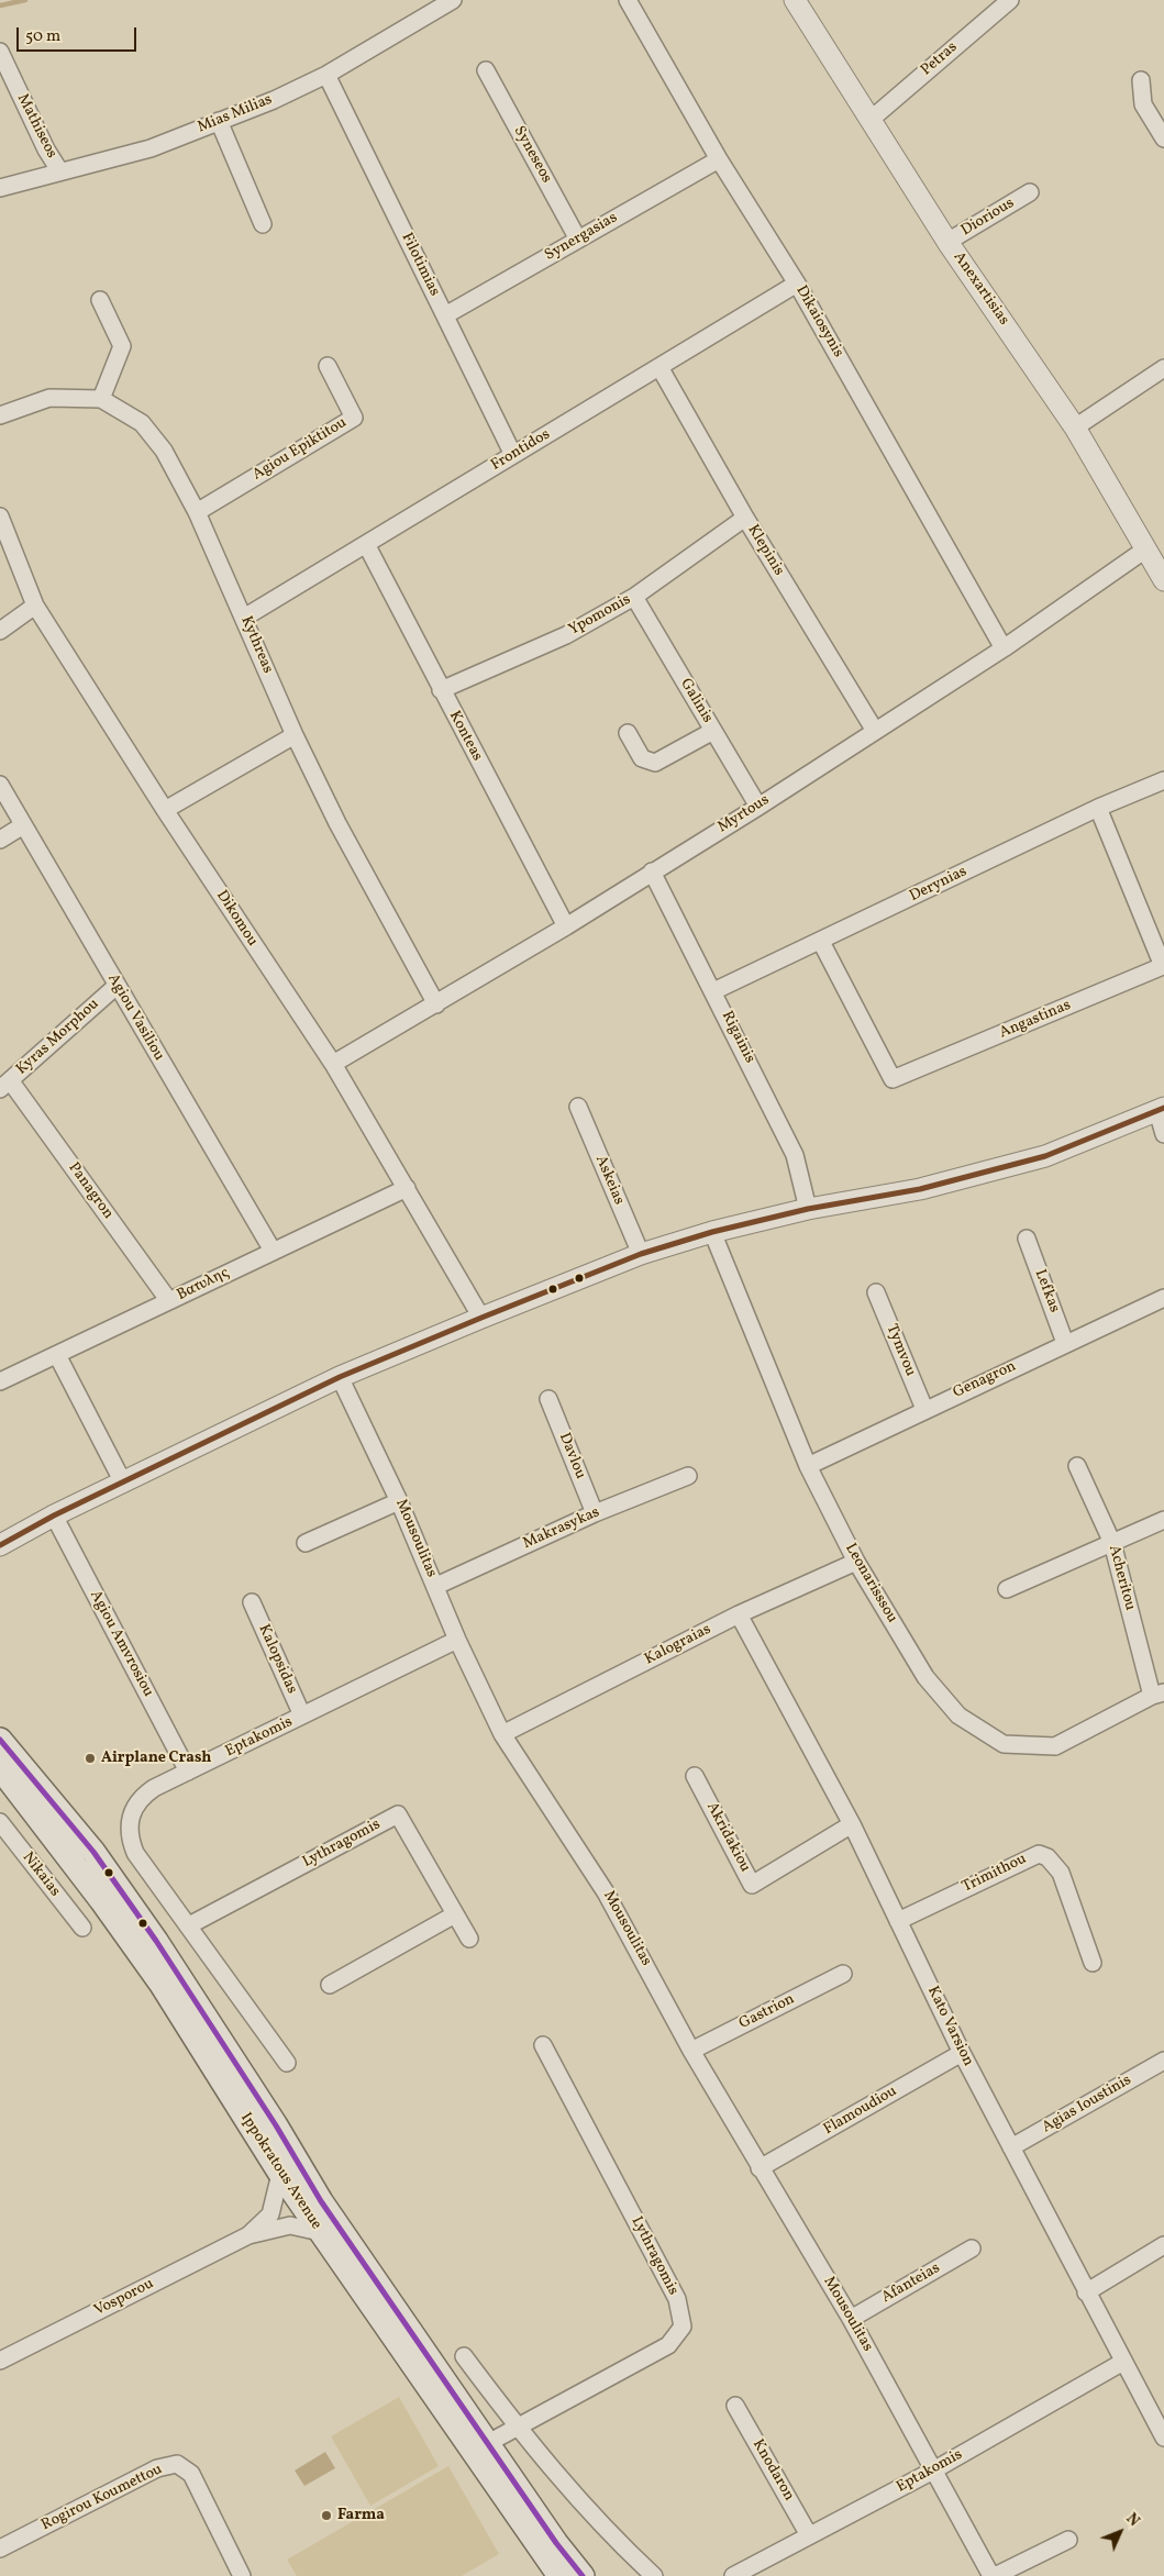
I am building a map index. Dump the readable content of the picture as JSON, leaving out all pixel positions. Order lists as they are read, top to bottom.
{
  "streets": {
    "main road": ["Ippokratous Avenue"],
    "street": [
      "Petras",
      "Mias Milias",
      "Mathiseos",
      "Syneseos",
      "Diorious",
      "Synergasias",
      "Filotimias",
      "Anexartisias",
      "Dikaiosynis",
      "Agiou Epiktitou",
      "Frontidos",
      "Klepinis",
      "Ypomonis",
      "Kythreas",
      "Galinis",
      "Konteas",
      "Myrtous",
      "Derynias",
      "Dikomou",
      "Agiou Vasiliou",
      "Angastinas",
      "Kyras Morphou",
      "Rigainis",
      "Askeias",
      "Panagron",
      "Βατυλης",
      "Lefkas",
      "Tymvou",
      "Genagron",
      "Davlou",
      "Makrasykas",
      "Mousoulitas",
      "Acheritou",
      "Leonarisssou",
      "Agiou Amvrosiou",
      "Kalograias",
      "Kalopsidas",
      "Eptakomis",
      "Akridakiou",
      "Lythragomis",
      "Trimithou",
      "Nikaias",
      "Gastrion",
      "Kato Varsion",
      "Agias Ioustinis",
      "Flamoudiou",
      "Afanteias",
      "Vosporou",
      "Knodaron",
      "Rogirou Koumettou"
    ]
  },
  "crossings": [
    ["Petras", "Anexartisias"],
    ["Mias Milias", "Mathiseos"],
    ["Mias Milias", "Filotimias"],
    ["Syneseos", "Synergasias"],
    ["Diorious", "Anexartisias"],
    ["Synergasias", "Filotimias"],
    ["Synergasias", "Dikaiosynis"],
    ["Filotimias", "Frontidos"],
    ["Anexartisias", "Myrtous"],
    ["Dikaiosynis", "Frontidos"],
    ["Dikaiosynis", "Myrtous"],
    ["Agiou Epiktitou", "Kythreas"],
    ["Frontidos", "Klepinis"],
    ["Frontidos", "Kythreas"],
    ["Frontidos", "Konteas"],
    ["Klepinis", "Ypomonis"],
    ["Klepinis", "Myrtous"],
    ["Ypomonis", "Galinis"],
    ["Ypomonis", "Konteas"],
    ["Kythreas", "Myrtous"],
    ["Galinis", "Myrtous"],
    ["Konteas", "Myrtous"],
    ["Myrtous", "Dikomou"],
    ["Myrtous", "Rigainis"],
    ["Derynias", "Angastinas"],
    ["Derynias", "Rigainis"],
    ["Dikomou", "Βατυλης"],
    ["Agiou Vasiliou", "Kyras Morphou"],
    ["Agiou Vasiliou", "Βατυλης"],
    ["Kyras Morphou", "Panagron"],
    ["Panagron", "Βατυλης"],
    ["Lefkas", "Genagron"],
    ["Tymvou", "Genagron"],
    ["Genagron", "Leonarisssou"],
    ["Davlou", "Makrasykas"],
    ["Makrasykas", "Mousoulitas"],
    ["Mousoulitas", "Kalograias"],
    ["Mousoulitas", "Eptakomis"],
    ["Mousoulitas", "Gastrion"],
    ["Mousoulitas", "Flamoudiou"],
    ["Mousoulitas", "Afanteias"],
    ["Acheritou", "Leonarisssou"],
    ["Leonarisssou", "Kalograias"],
    ["Agiou Amvrosiou", "Eptakomis"],
    ["Kalograias", "Kato Varsion"],
    ["Kalopsidas", "Eptakomis"],
    ["Eptakomis", "Lythragomis"],
    ["Eptakomis", "Kato Varsion"],
    ["Eptakomis", "Knodaron"],
    ["Akridakiou", "Kato Varsion"],
    ["Lythragomis", "Ippokratous Avenue"],
    ["Trimithou", "Kato Varsion"],
    ["Kato Varsion", "Agias Ioustinis"],
    ["Kato Varsion", "Flamoudiou"]
  ],
  "places": ["Airplane Crash", "Farma"],
  "scale_bar": "50 m",
  "north": "top right"
}
